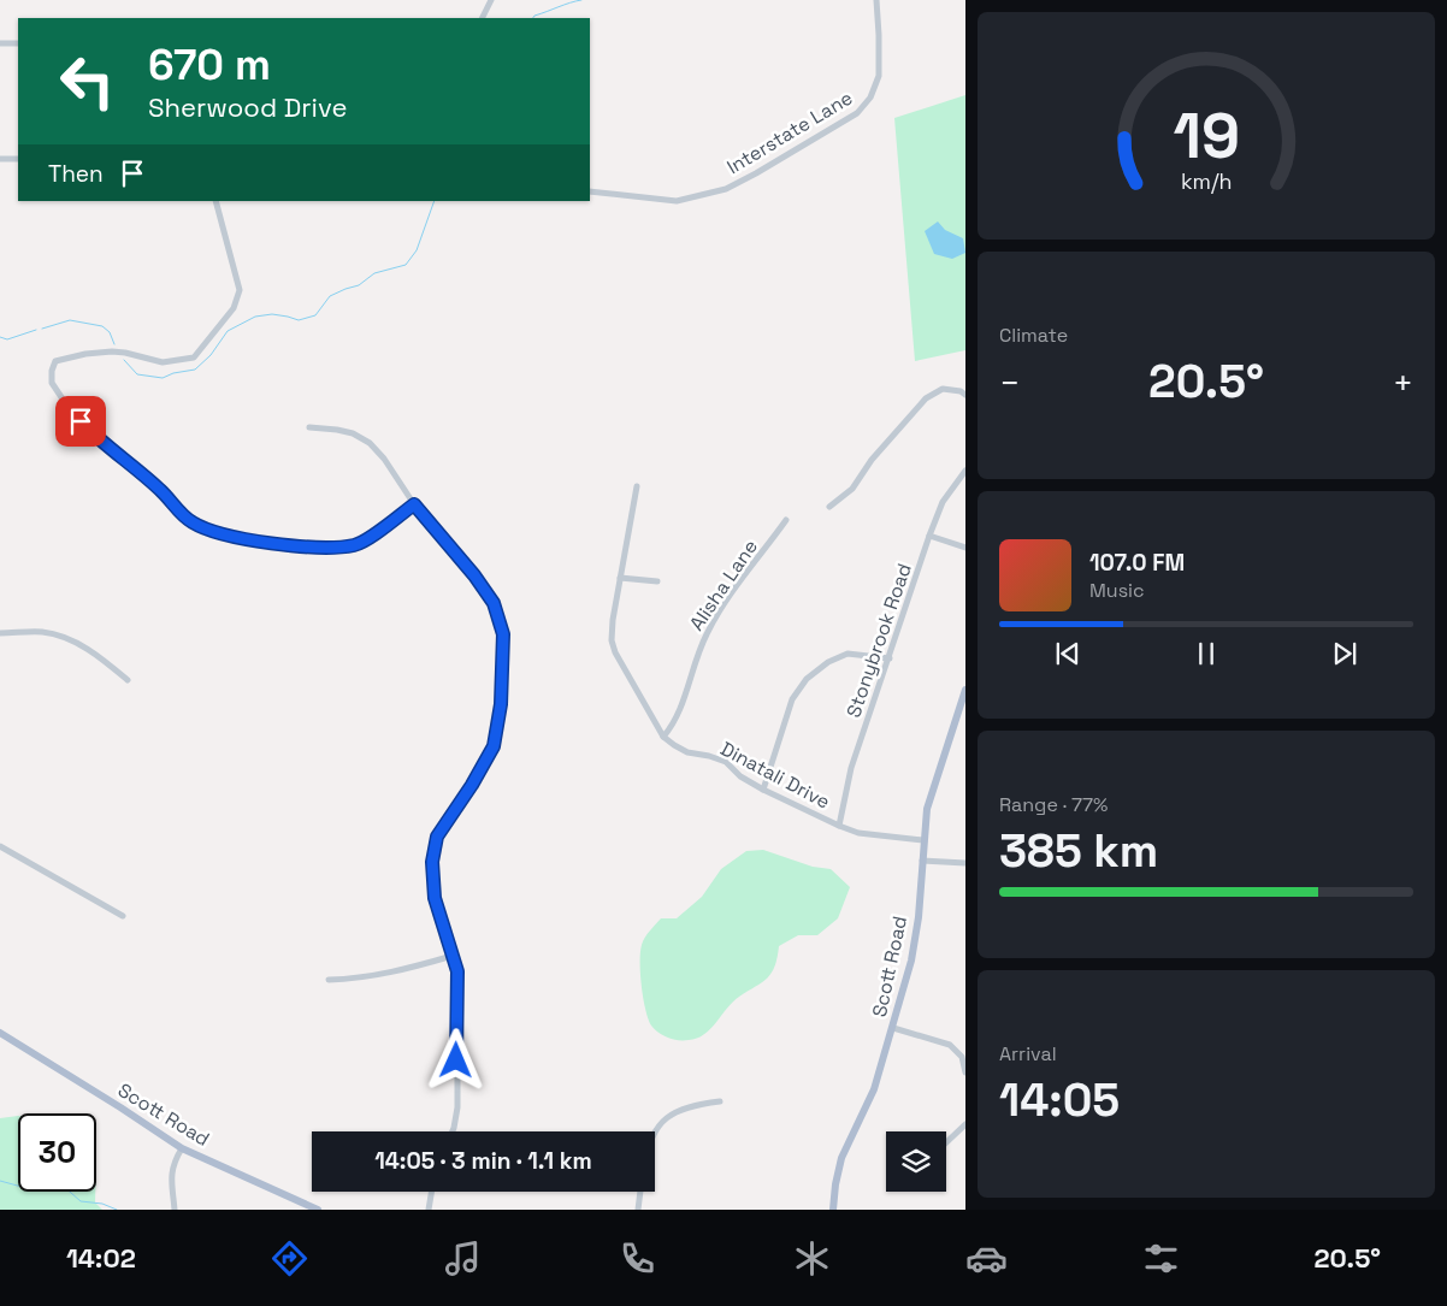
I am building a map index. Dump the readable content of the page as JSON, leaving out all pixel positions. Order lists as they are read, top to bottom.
{
  "streets": {
    "main road": ["Scott Road"],
    "street": [
      "Interstate Lane",
      "Alisha Lane",
      "Stonybrook Road",
      "Dinatali Drive"
    ]
  },
  "crossings": [
    ["Alisha Lane", "Dinatali Drive"],
    ["Stonybrook Road", "Dinatali Drive"],
    ["Dinatali Drive", "Scott Road"]
  ],
  "page": {
    "turn": ["670 m", "Sherwood Drive"],
    "then": "Then",
    "tile": [
      "Climate",
      ["Range · 77%", "385 km"],
      ["Arrival", "14:05"]
    ],
    "heat": ["−", "20.5°", "+"],
    "song": ["107.0 FM", "Music"],
    "limit": "30",
    "trip": "14:05 · 3 min · 1.1 km",
    "tabs": ["14:02", "20.5°"],
    "gauge": ["19", "km/h"]
  }
}
